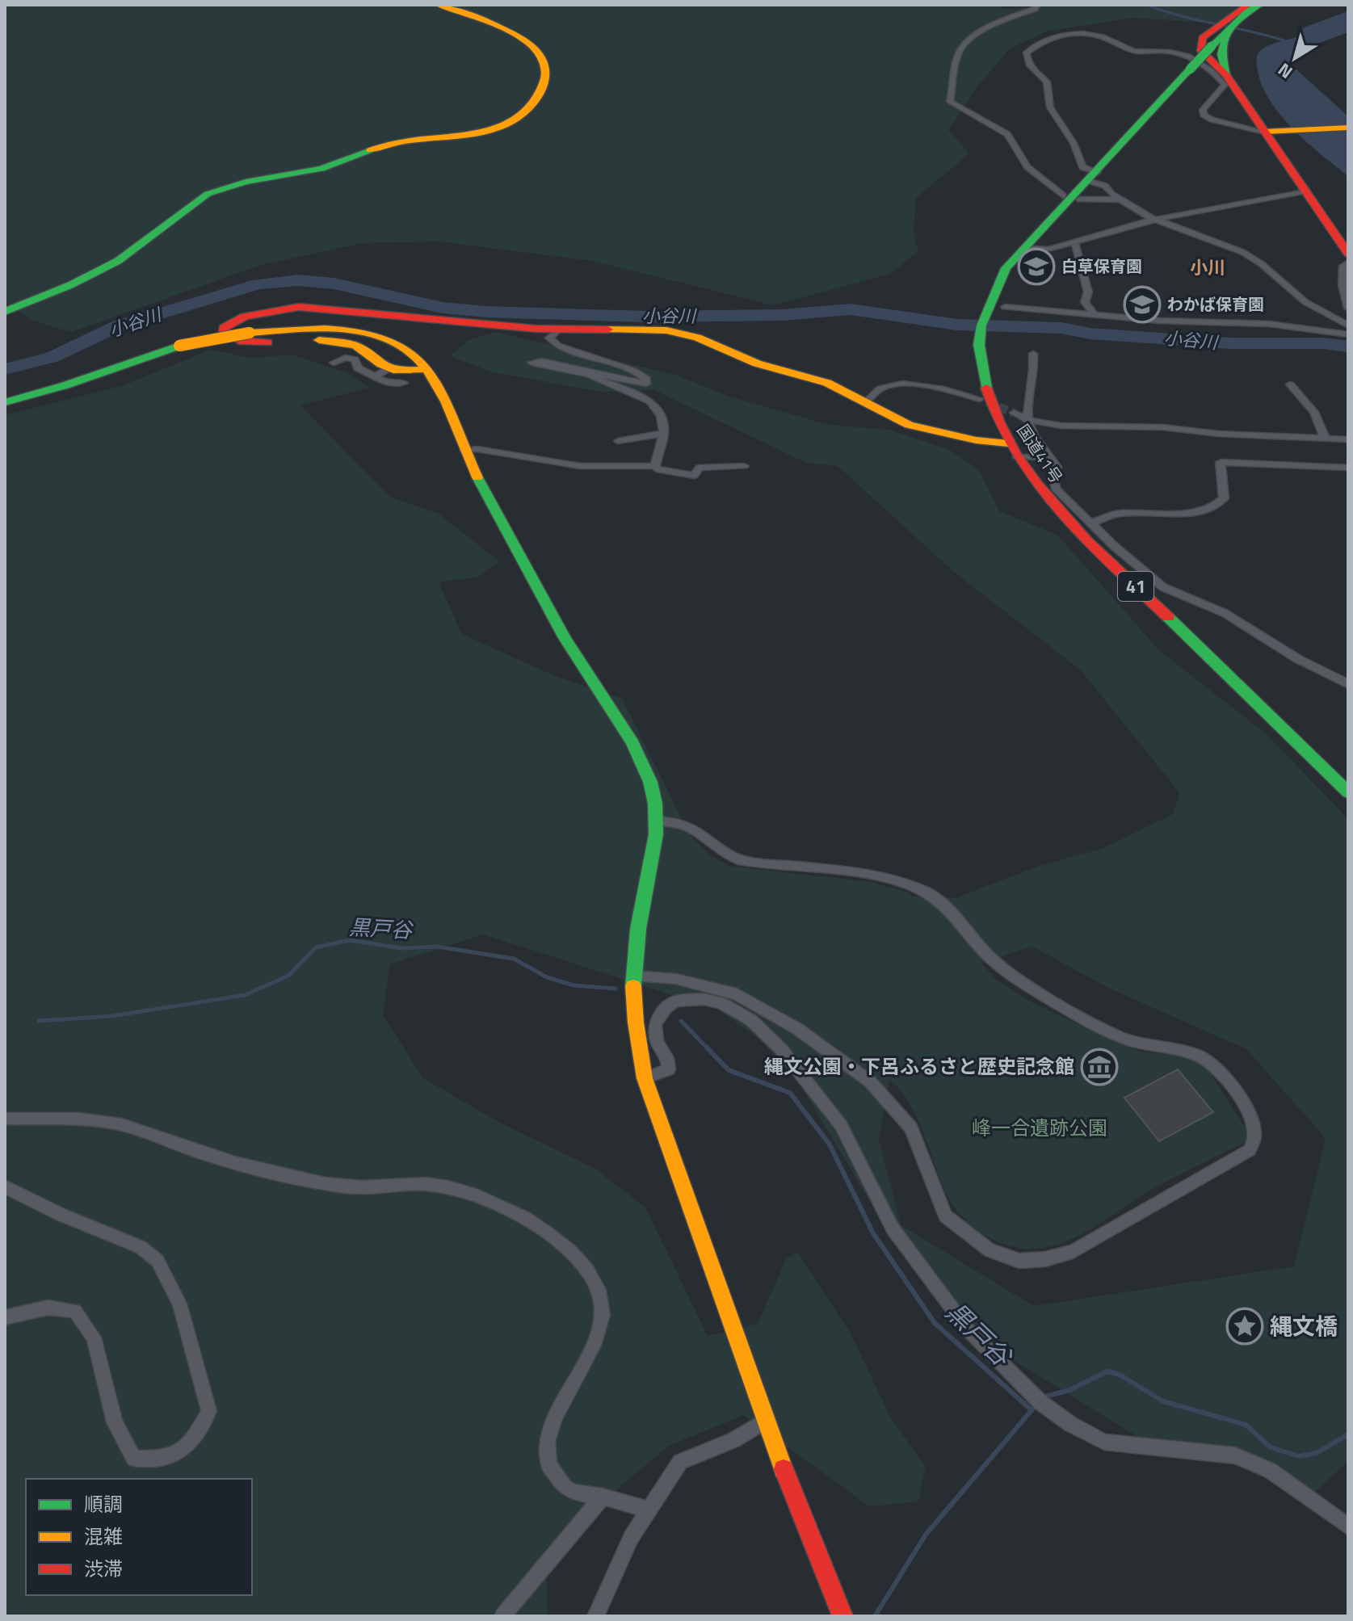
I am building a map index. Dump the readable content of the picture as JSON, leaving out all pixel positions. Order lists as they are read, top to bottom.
{
  "streets": {
    "main road": ["国道41号", "41"]
  },
  "districts": ["小川"],
  "water": ["小谷川", "黒戸谷"],
  "parks": ["峰一合遺跡公園"],
  "places": {
    "school or university": ["白草保育園", "わかば保育園"],
    "museum": ["縄文公園・下呂ふるさと歴史記念館"],
    "place": ["縄文橋"]
  },
  "legend": ["順調", "混雑", "渋滞"],
  "north": "bottom left"
}
